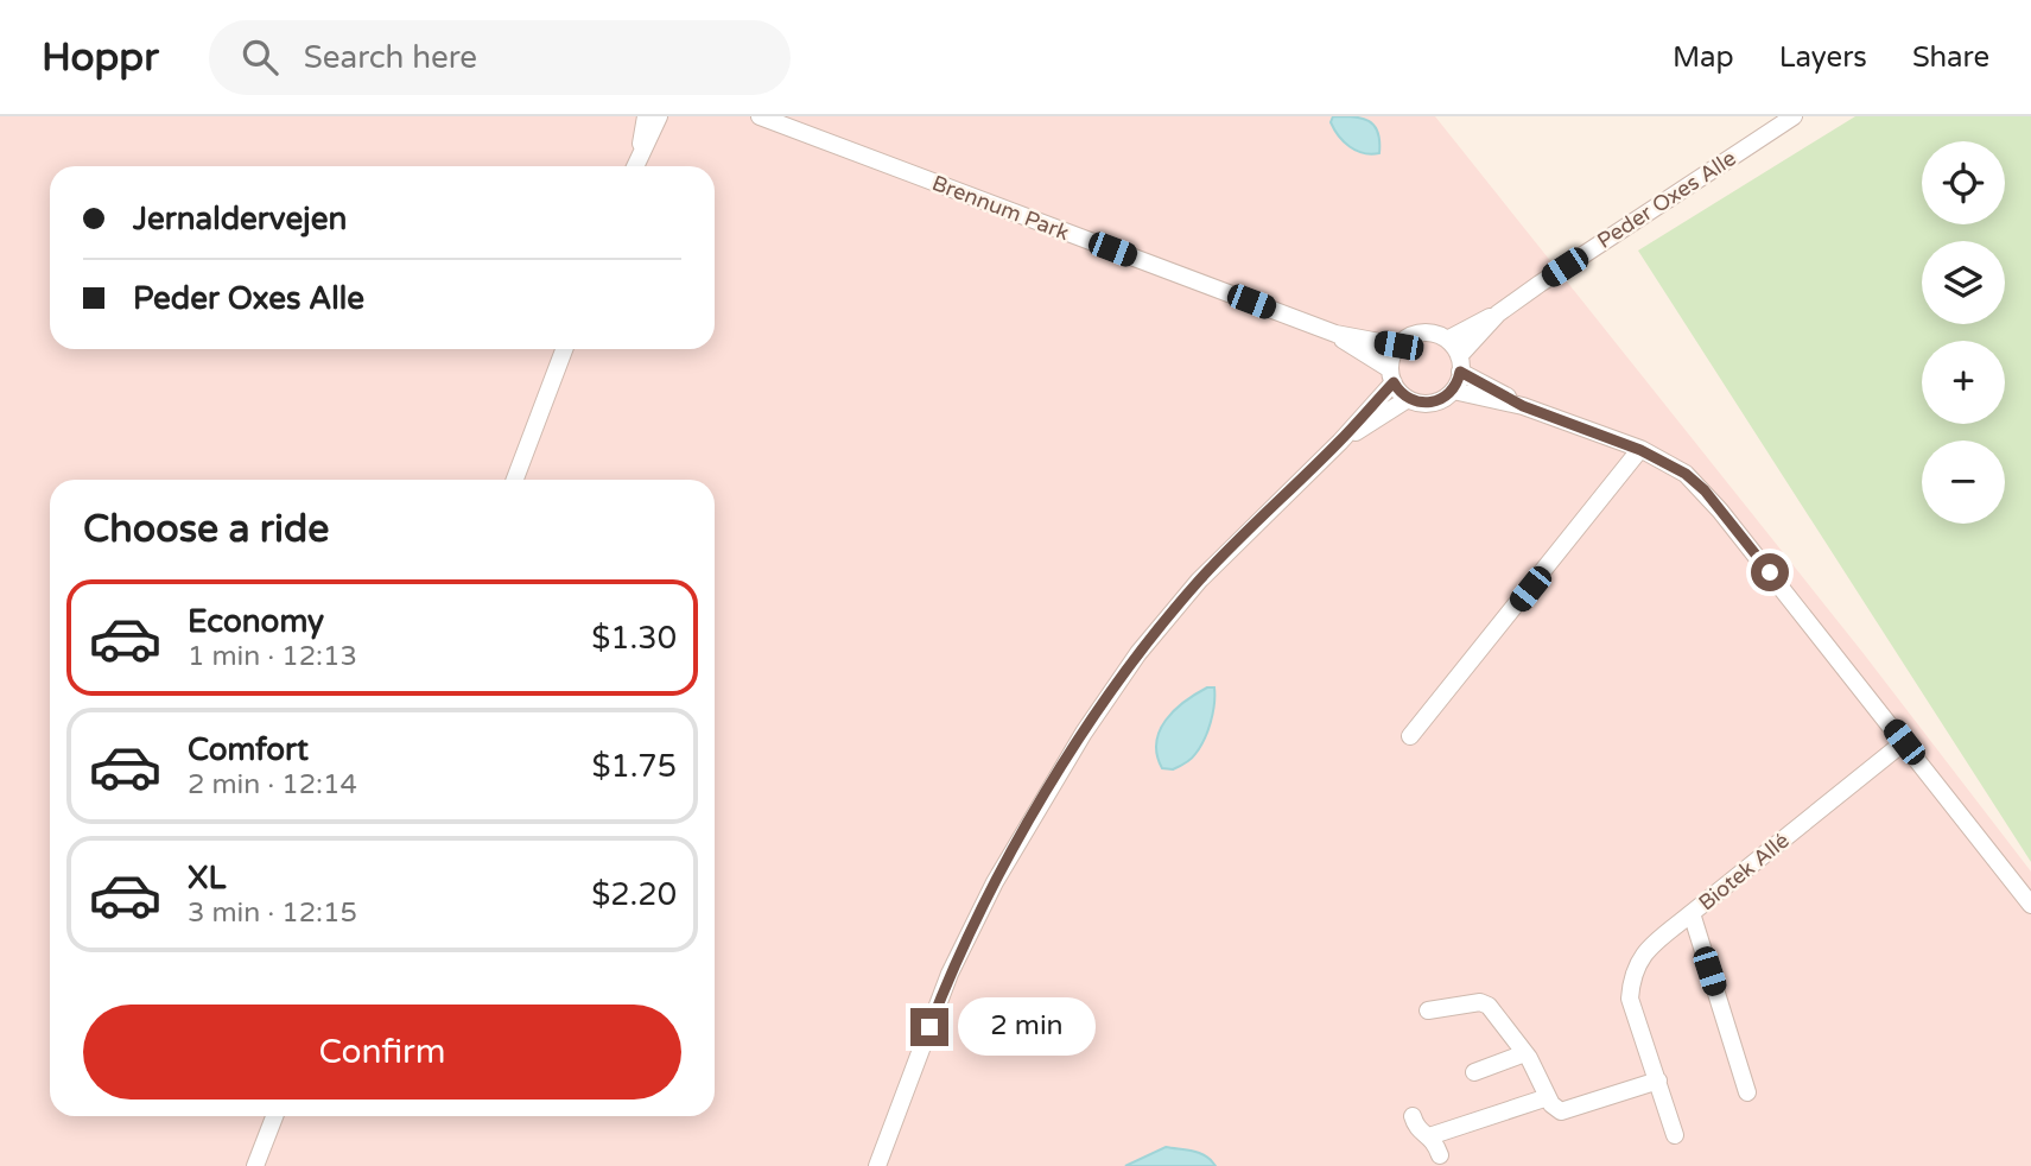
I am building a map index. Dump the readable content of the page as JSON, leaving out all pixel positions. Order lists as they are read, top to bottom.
{
  "streets": {
    "street": ["Peder Oxes Alle", "Brennum Park", "Biotek Allé"]
  },
  "crossings": [
    ["Peder Oxes Alle", "Brennum Park"]
  ],
  "page": {
    "header": "Hoppr",
    "search": "Search here",
    "nav": ["Map", "Layers", "Share"],
    "map_buttons": ["+", "−"],
    "banner": ["Jernaldervejen", "Peder Oxes Alle"],
    "heading": "Choose a ride",
    "list": [
      {
        "name": "Economy",
        "note": "1 min · 12:13",
        "value": "$1.30"
      },
      {
        "name": "Comfort",
        "note": "2 min · 12:14",
        "value": "$1.75"
      },
      {
        "name": "XL",
        "note": "3 min · 12:15",
        "value": "$2.20"
      }
    ],
    "buttons": "Confirm",
    "bubble": "2 min"
  }
}
